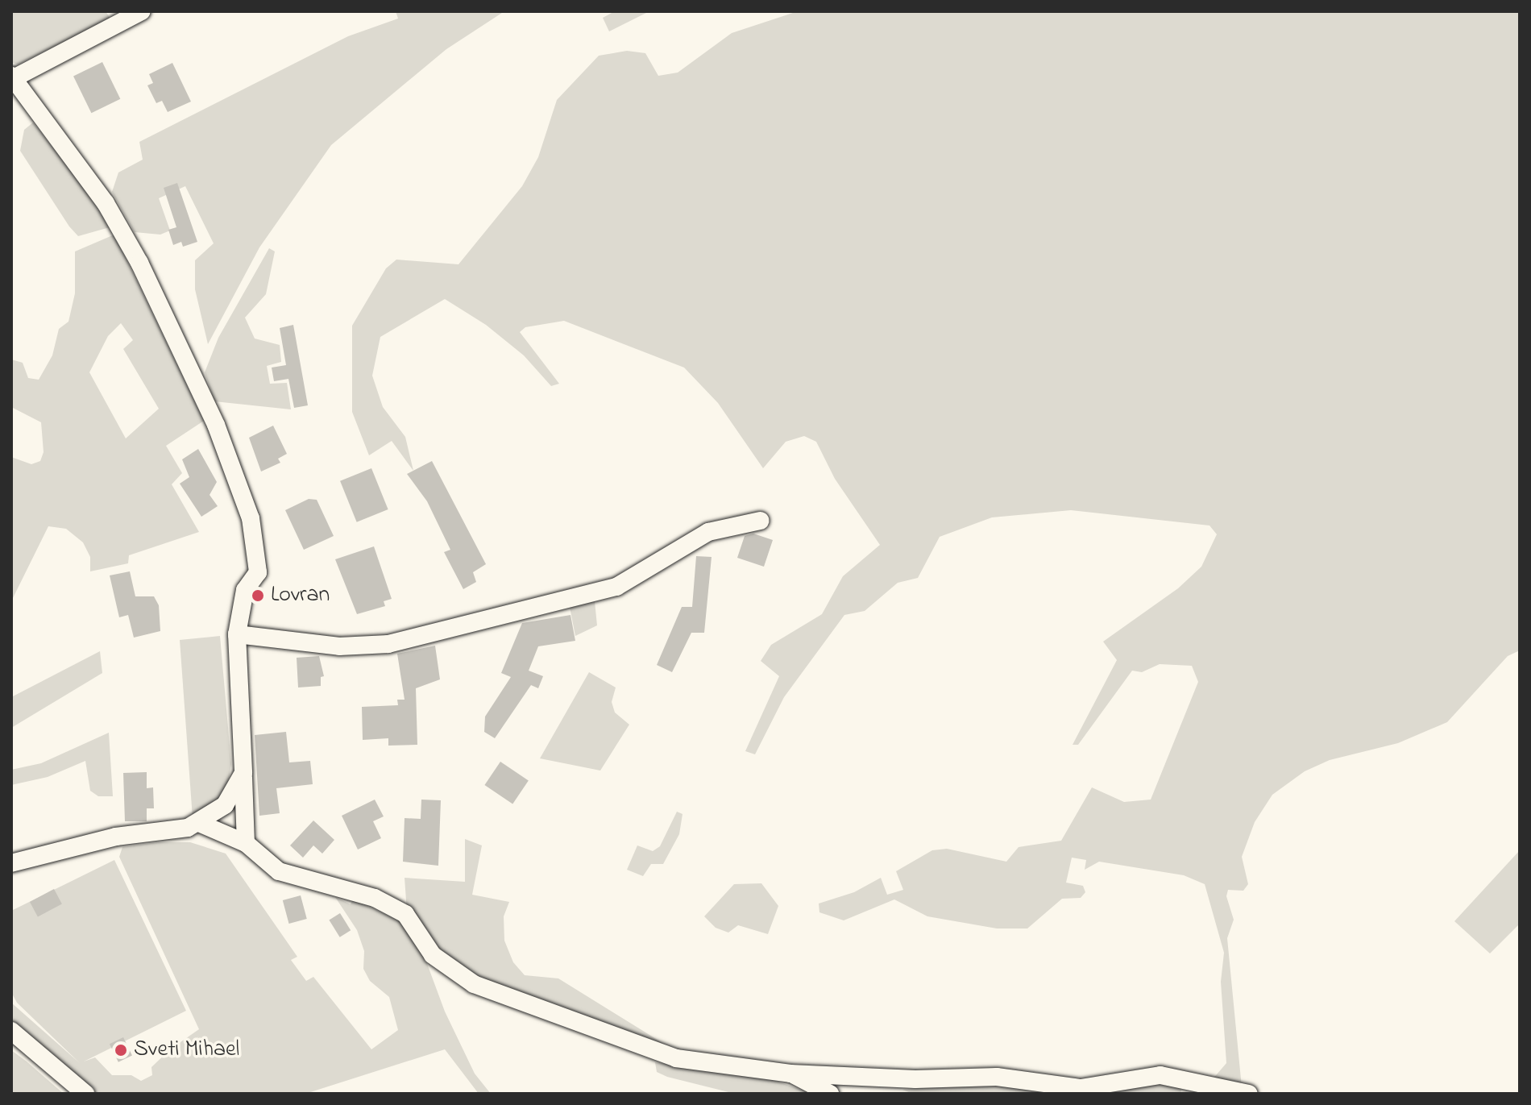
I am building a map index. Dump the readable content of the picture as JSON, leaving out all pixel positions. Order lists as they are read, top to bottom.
{
  "places": ["Lovran", "Sveti Mihael"]
}
